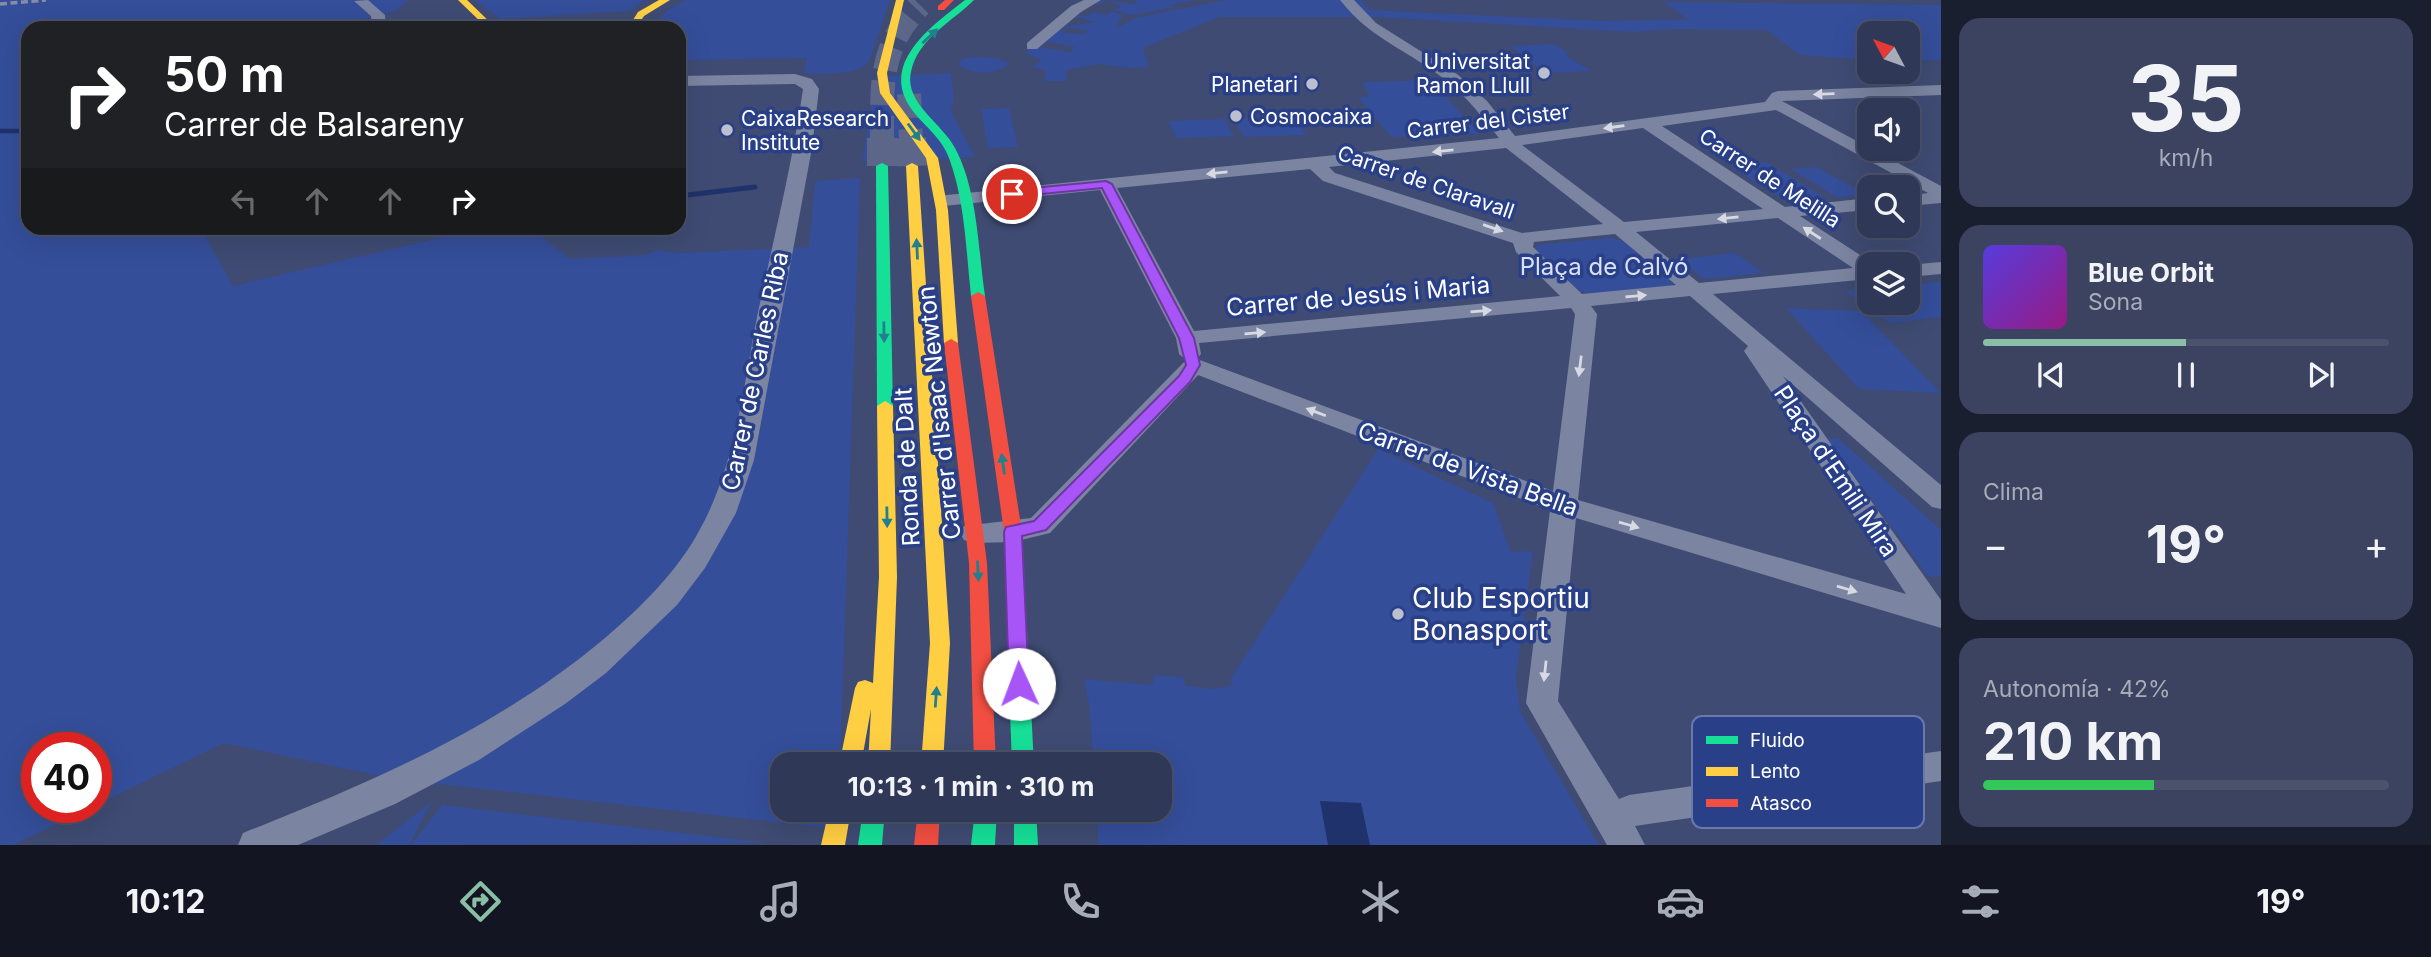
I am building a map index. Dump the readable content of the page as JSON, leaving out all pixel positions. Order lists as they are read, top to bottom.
{
  "streets": {
    "main road": ["Carrer d'Isaac Newton", "Ronda de Dalt"],
    "street": [
      "Carrer del Cister",
      "Carrer de Melilla",
      "Carrer de Claravall",
      "Carrer de Jesús i Maria",
      "Carrer de Carles Riba",
      "Carrer de Vista Bella",
      "Plaça d'Emili Mira"
    ]
  },
  "crossings": [
    ["Carrer del Cister", "Carrer de Melilla"],
    ["Carrer del Cister", "Carrer de Claravall"],
    ["Carrer del Cister", "Carrer d'Isaac Newton"],
    ["Carrer de Vista Bella", "Plaça d'Emili Mira"]
  ],
  "parks": ["Plaça de Calvó"],
  "places": [
    "Universitat Ramon Llull",
    "Planetari",
    "Cosmocaixa",
    "CaixaResearch Institute",
    "Club Esportiu Bonasport"
  ],
  "legend": ["Fluido", "Lento", "Atasco"],
  "north": "top left",
  "page": {
    "tile": [
      ["35", "km/h"],
      "Clima",
      ["Autonomía · 42%", "210 km"]
    ],
    "turn": ["50 m", "Carrer de Balsareny"],
    "song": ["Blue Orbit", "Sona"],
    "heat": ["−", "19°", "+"],
    "limit": "40",
    "trip": "10:13 · 1 min · 310 m",
    "tabs": ["10:12", "19°"]
  }
}
